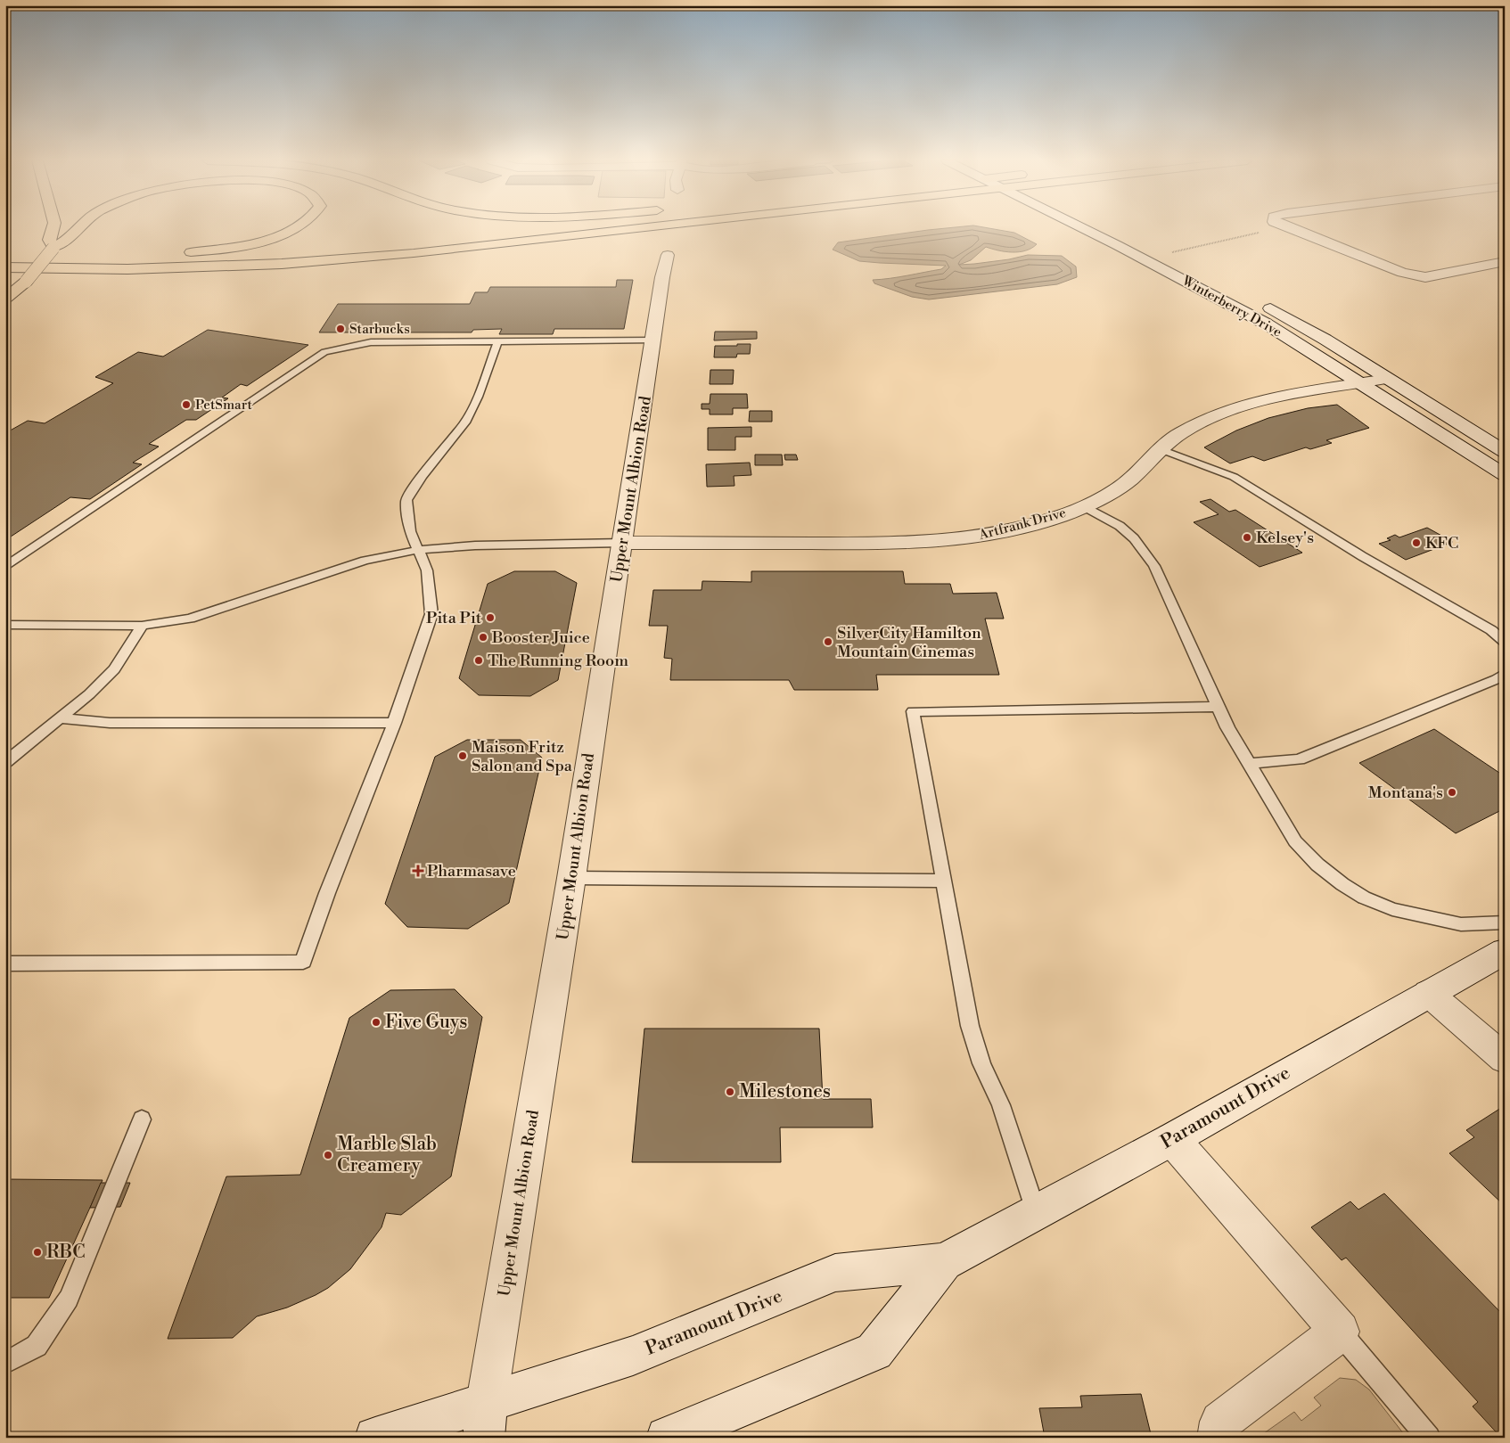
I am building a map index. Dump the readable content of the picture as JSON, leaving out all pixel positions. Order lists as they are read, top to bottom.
{
  "streets": {
    "street": [
      "Winterberry Drive",
      "Upper Mount Albion Road",
      "Artfrank Drive",
      "Paramount Drive"
    ]
  },
  "crossings": [
    ["Winterberry Drive", "Artfrank Drive"],
    ["Upper Mount Albion Road", "Artfrank Drive"],
    ["Upper Mount Albion Road", "Paramount Drive"]
  ],
  "places": {
    "other": [
      "Starbucks",
      "PetSmart",
      "Kelsey's",
      "KFC",
      "Pita Pit",
      "Booster Juice",
      "SilverCity Hamilton Mountain Cinemas",
      "The Running Room",
      "Maison Fritz Salon and Spa",
      "Montana's",
      "Five Guys",
      "Milestones",
      "Marble Slab Creamery",
      "RBC"
    ],
    "health": ["Pharmasave"]
  }
}
